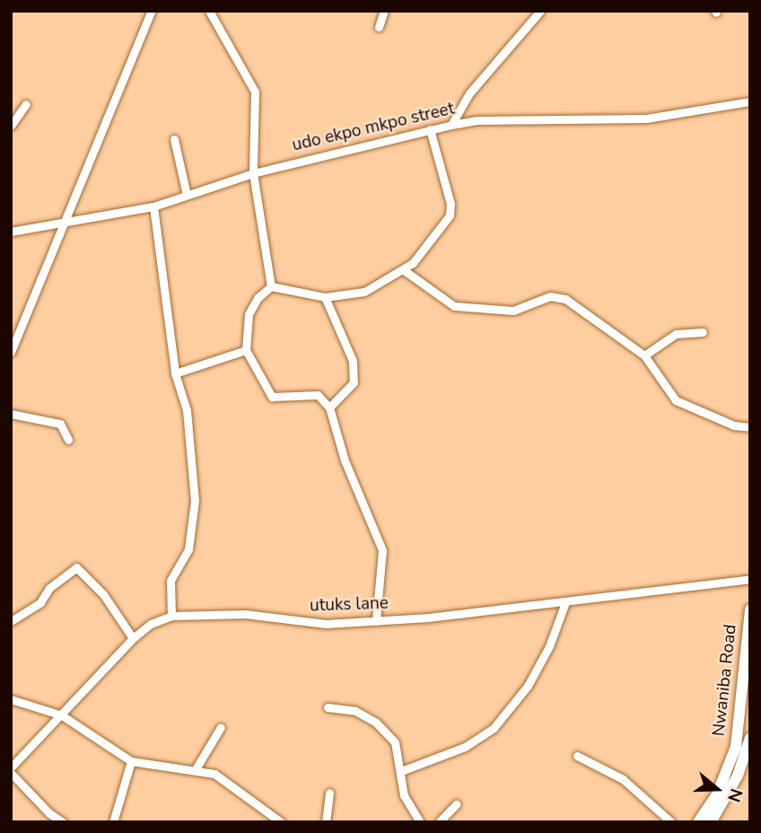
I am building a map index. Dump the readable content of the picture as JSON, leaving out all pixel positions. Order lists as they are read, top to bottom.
{
  "streets": {
    "main road": ["Nwaniba Road"],
    "street": ["udo ekpo mkpo street", "utuks lane"]
  },
  "north": "right"
}
